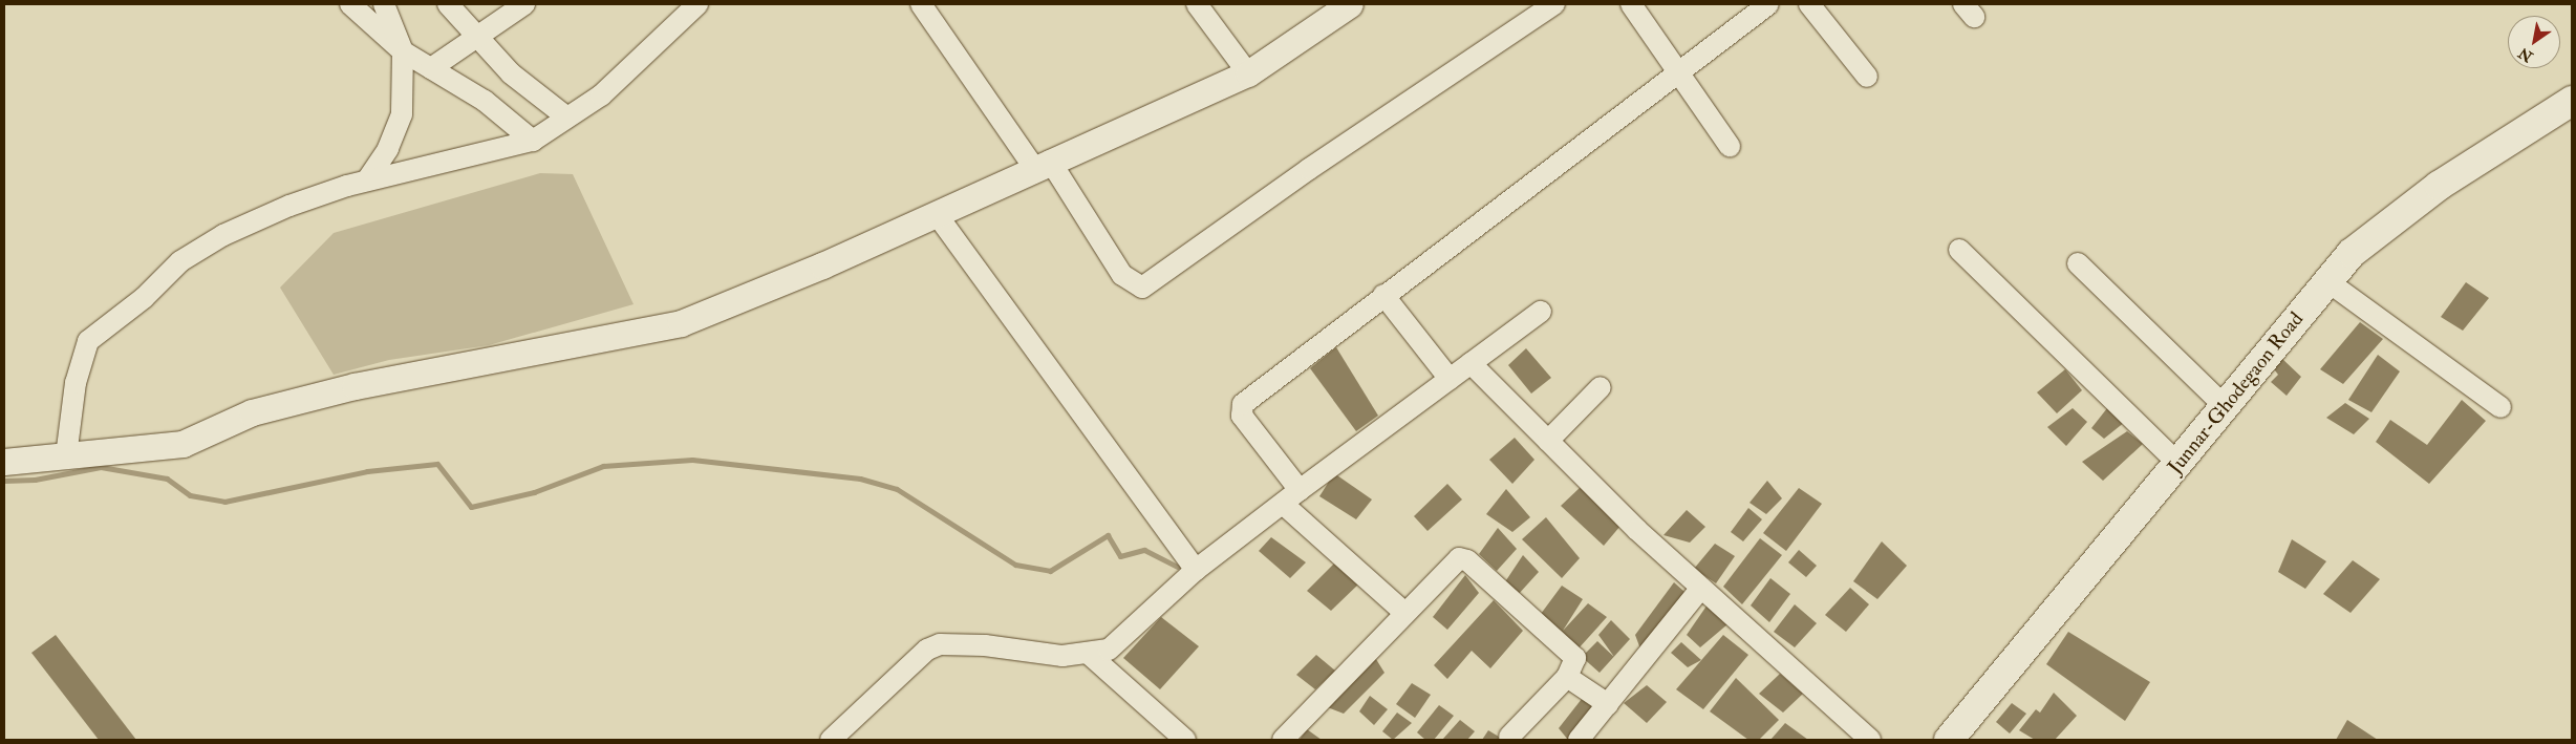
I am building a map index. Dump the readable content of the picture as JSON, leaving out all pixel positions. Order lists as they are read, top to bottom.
{
  "streets": {
    "main road": ["Junnar-Ghodegaon Road"]
  },
  "north": "bottom left"
}
